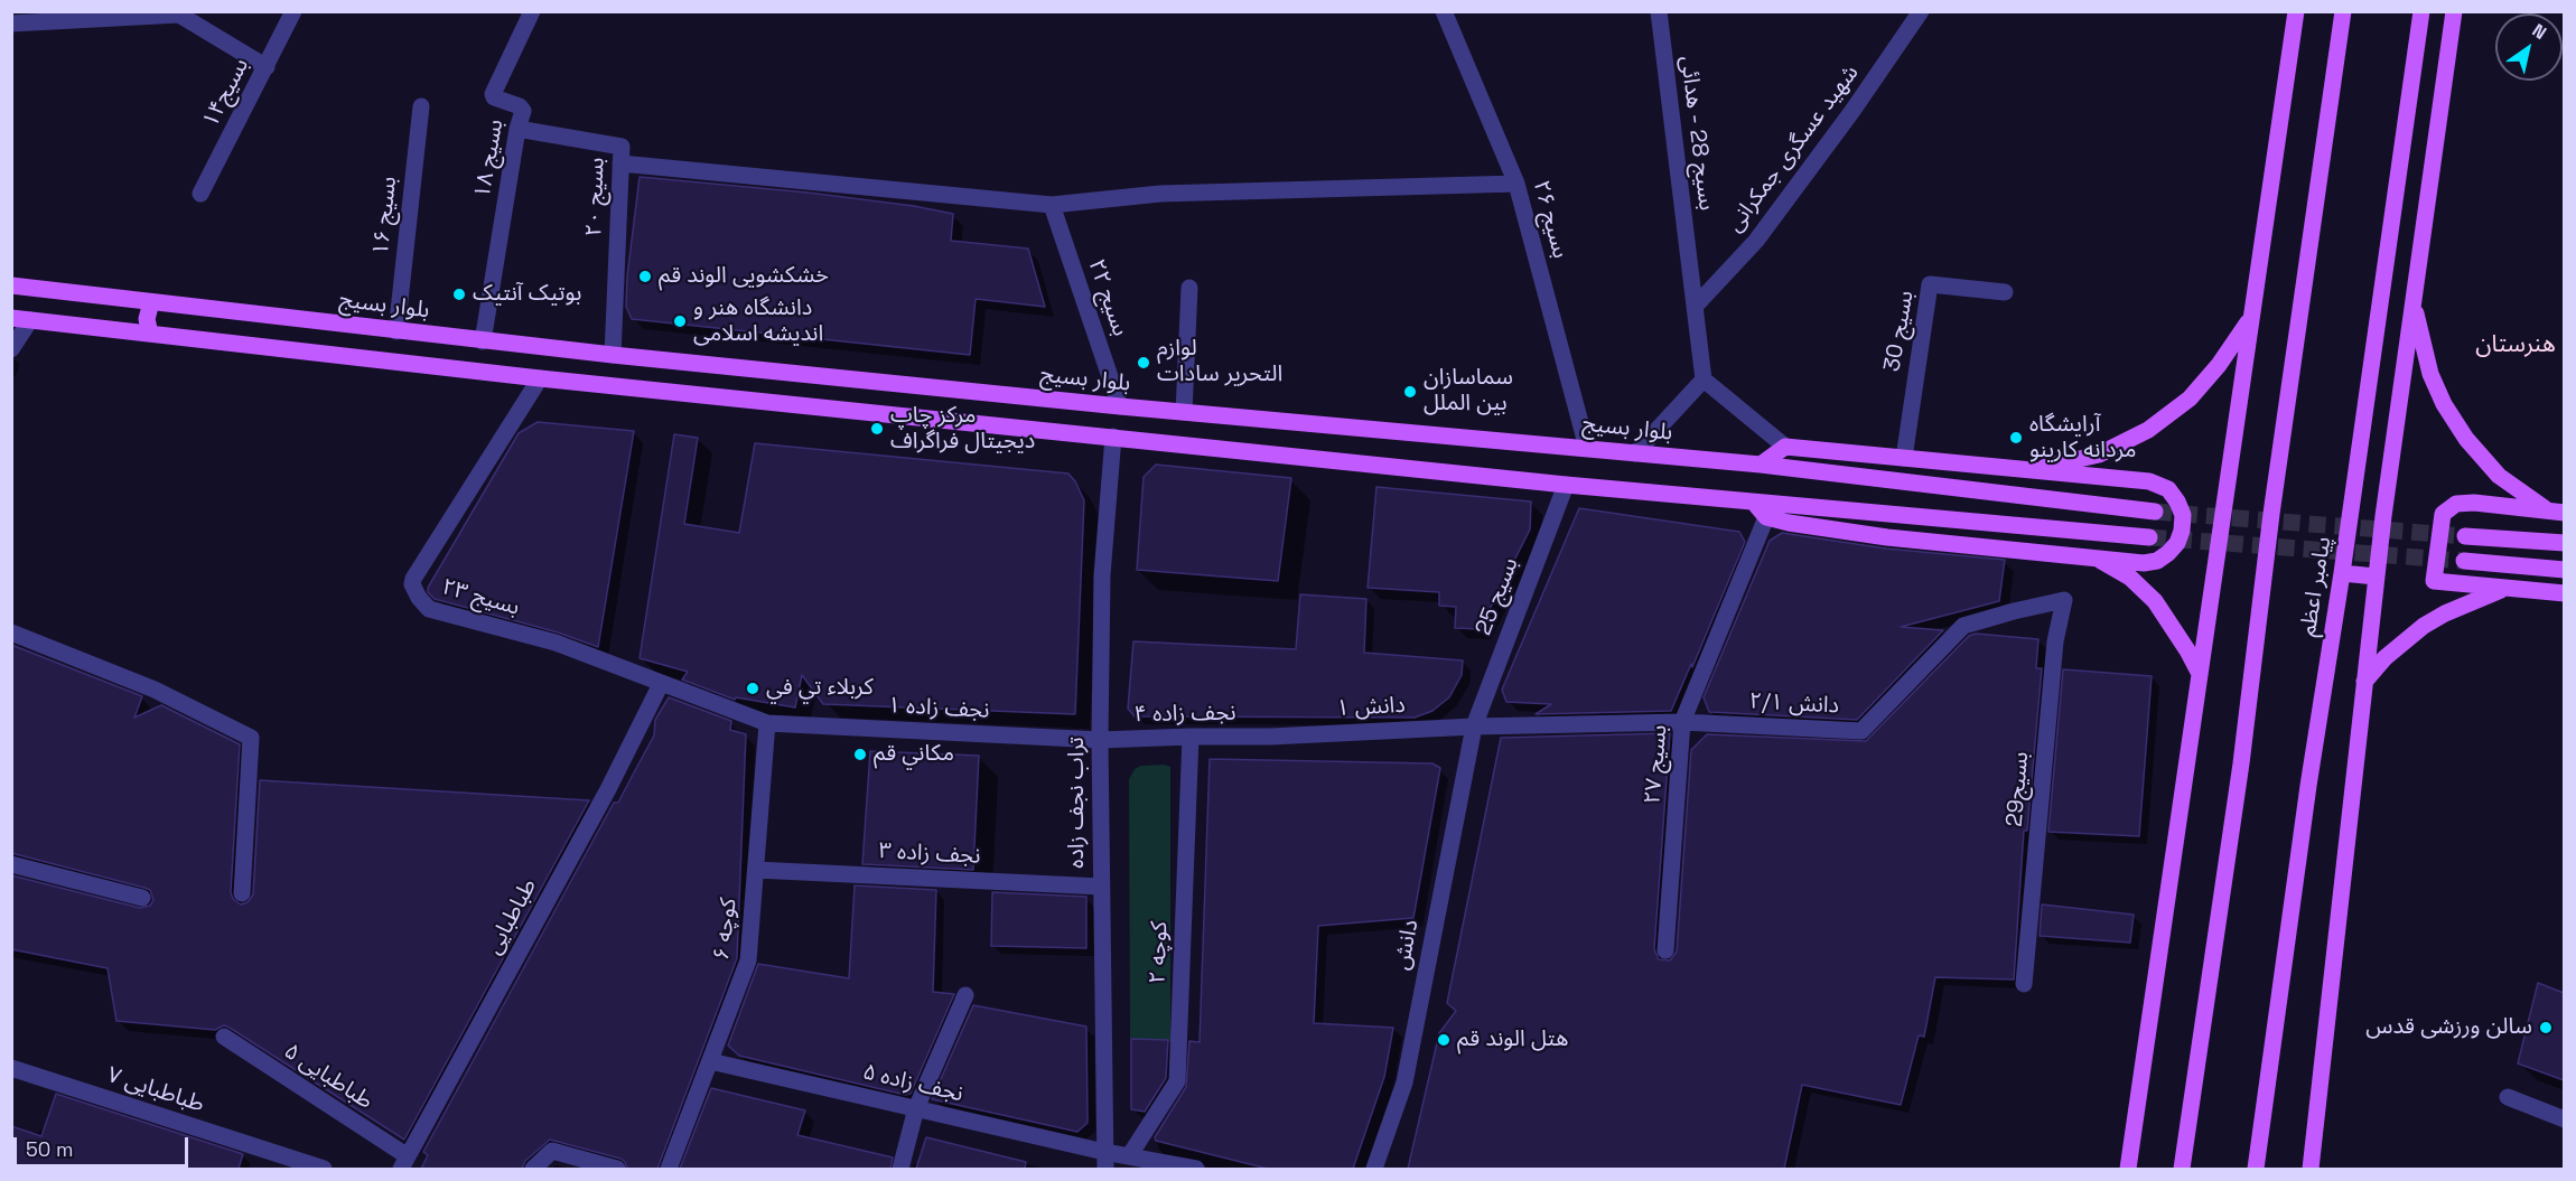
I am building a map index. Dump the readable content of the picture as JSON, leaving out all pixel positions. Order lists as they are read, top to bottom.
{
  "streets": {
    "main road": ["بلوار بسیج", "پیامبر اعظم"],
    "street": [
      "بسیج۱۴",
      "بسیج 28 - هدائی",
      "شهید عسگری جمکرانی",
      "بسیج ۱۸",
      "بسیج ۲۰",
      "بسیج ۱۶",
      "بسیج ۲۶",
      "بسیج ۲۲",
      "بسیج 30",
      "بسیج 25",
      "بسیج ۲۳",
      "دانش ۲/۱",
      "دانش ۱",
      "نجف زاده ۱",
      "نجف زاده ۴",
      "بسیج ۲۷",
      "بسیج29",
      "تراب نجف زاده",
      "نجف زاده ۳",
      "طباطبایی",
      "کوچه ۶",
      "دانش",
      "کوچه ۲",
      "طباطبایی ۵",
      "نجف زاده ۵",
      "طباطبایی ۷"
    ]
  },
  "crossings": [
    ["بسیج 28 - هدائی", "شهید عسگری جمکرانی"],
    ["بسیج ۱۸", "بسیج ۲۰"],
    ["بسیج ۱۸", "بلوار بسیج"],
    ["بسیج ۲۰", "بلوار بسیج"],
    ["بسیج ۱۶", "بلوار بسیج"],
    ["بسیج ۲۶", "بلوار بسیج"],
    ["بسیج ۲۲", "بلوار بسیج"],
    ["بسیج 25", "دانش ۲/۱"],
    ["بسیج 25", "دانش ۱"],
    ["بسیج 25", "دانش"],
    ["بسیج ۲۳", "نجف زاده ۱"],
    ["بسیج ۲۳", "طباطبایی"],
    ["دانش ۲/۱", "دانش ۱"],
    ["دانش ۲/۱", "بسیج ۲۷"],
    ["دانش ۲/۱", "بسیج29"],
    ["دانش ۲/۱", "دانش"],
    ["دانش ۱", "نجف زاده ۴"],
    ["دانش ۱", "دانش"],
    ["نجف زاده ۱", "نجف زاده ۴"],
    ["نجف زاده ۱", "تراب نجف زاده"],
    ["نجف زاده ۱", "طباطبایی"],
    ["نجف زاده ۱", "کوچه ۶"],
    ["نجف زاده ۴", "تراب نجف زاده"],
    ["نجف زاده ۴", "کوچه ۲"],
    ["تراب نجف زاده", "نجف زاده ۳"],
    ["تراب نجف زاده", "نجف زاده ۵"],
    ["نجف زاده ۳", "کوچه ۶"],
    ["طباطبایی", "طباطبایی ۵"],
    ["کوچه ۶", "نجف زاده ۵"],
    ["کوچه ۲", "نجف زاده ۵"]
  ],
  "districts": ["هنرستان"],
  "places": [
    "خشکشویی الوند قم",
    "بوتیک آنتیک",
    "دانشگاه هنر و اندیشه اسلامی",
    "لوازم التحریر سادات",
    "سماسازان بین الملل",
    "مرکز چاپ دیجیتال فراگراف",
    "آرایشگاه مردانه کارینو",
    "كربلاء تي في",
    "مكاني قم",
    "سالن ورزشی قدس",
    "هتل الوند قم"
  ],
  "scale_bar": "50 m",
  "north": "top right"
}
